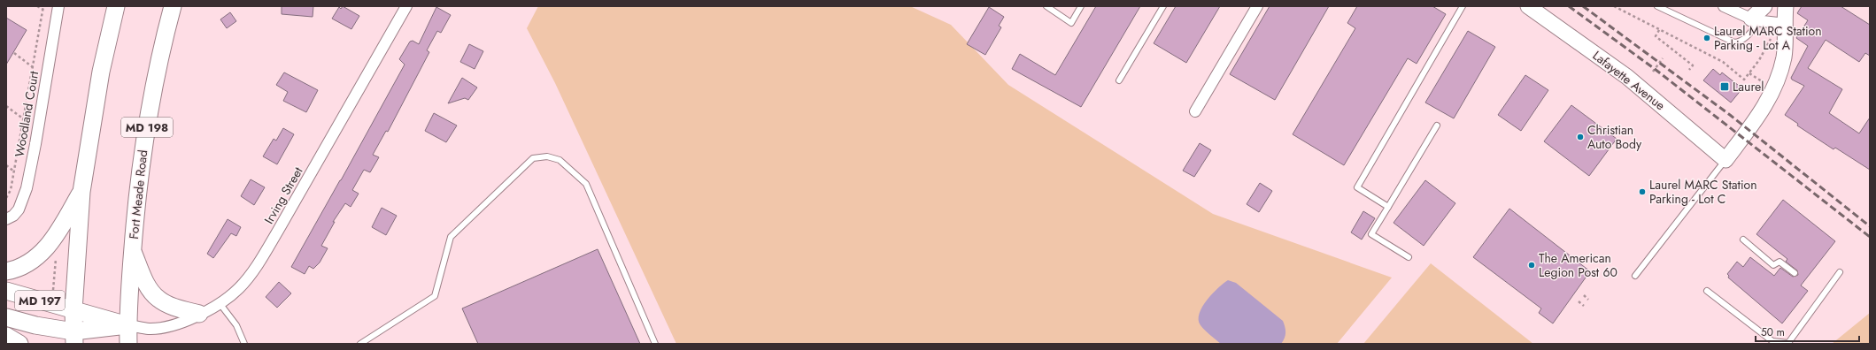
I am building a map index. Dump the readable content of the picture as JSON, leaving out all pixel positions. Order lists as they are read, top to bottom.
{
  "streets": {
    "main road": ["MD 198", "Fort Meade Road", "MD 197"],
    "street": ["Lafayette Avenue", "Woodland Court", "Irving Street"]
  },
  "crossings": [
    ["Fort Meade Road", "Irving Street"],
    ["Fort Meade Road", "MD 197"],
    ["Irving Street", "MD 197"]
  ],
  "places": {
    "other": [
      "Laurel MARC Station Parking - Lot A",
      "Christian Auto Body",
      "Laurel MARC Station Parking - Lot C",
      "The American Legion Post 60"
    ],
    "transit": ["Laurel"]
  },
  "scale_bar": "50 m"
}
